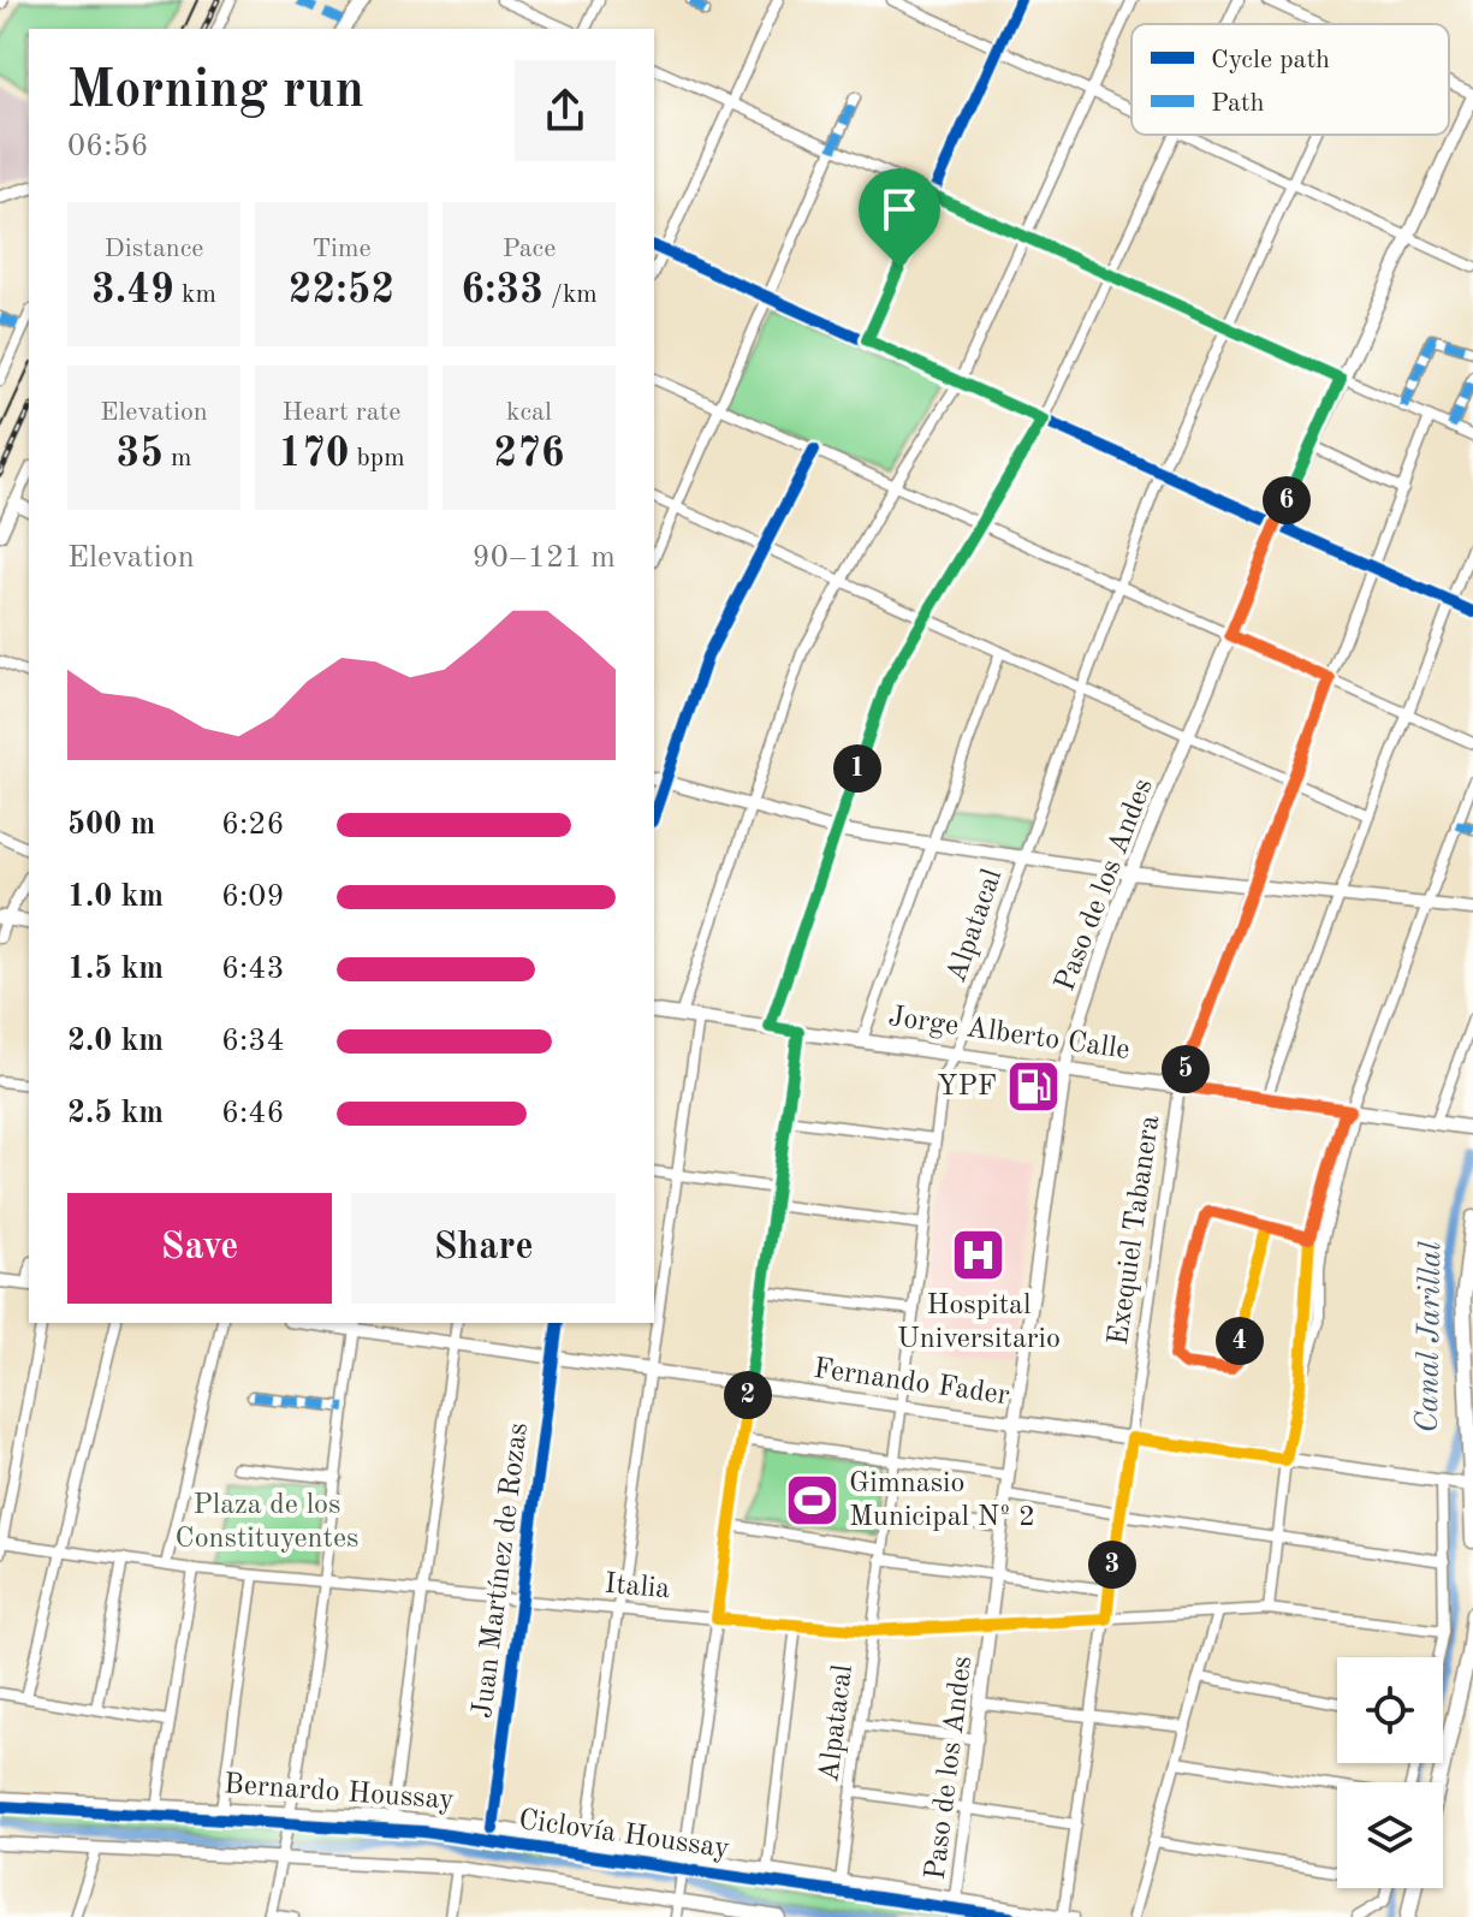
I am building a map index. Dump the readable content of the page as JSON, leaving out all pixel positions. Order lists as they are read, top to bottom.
{
  "streets": {
    "main road": ["Jorge Alberto Calle"],
    "street": [
      "Paso de los Andes",
      "Alpatacal",
      "Exequiel Tabanera",
      "Fernando Fader",
      "Juan Martínez de Rozas",
      "Italia",
      "Bernardo Houssay"
    ],
    "cycle path": ["Ciclovía Houssay"]
  },
  "crossings": [
    ["Paso de los Andes", "Jorge Alberto Calle"],
    ["Paso de los Andes", "Fernando Fader"],
    ["Paso de los Andes", "Italia"],
    ["Paso de los Andes", "Bernardo Houssay"],
    ["Alpatacal", "Jorge Alberto Calle"],
    ["Alpatacal", "Fernando Fader"],
    ["Alpatacal", "Italia"],
    ["Alpatacal", "Bernardo Houssay"],
    ["Jorge Alberto Calle", "Exequiel Tabanera"],
    ["Exequiel Tabanera", "Fernando Fader"],
    ["Exequiel Tabanera", "Italia"],
    ["Exequiel Tabanera", "Bernardo Houssay"],
    ["Fernando Fader", "Juan Martínez de Rozas"],
    ["Juan Martínez de Rozas", "Italia"],
    ["Juan Martínez de Rozas", "Bernardo Houssay"]
  ],
  "water": ["Canal Jarillal"],
  "parks": ["Plaza de los Constituyentes"],
  "places": {
    "fuel station": ["YPF"],
    "hospital": ["Hospital Universitario"],
    "sports": ["Gimnasio Municipal Nº 2"]
  },
  "legend": ["Cycle path", "Path"],
  "page": {
    "heading": ["Morning run", "06:56"],
    "stats": [
      ["Distance", "3.49 km"],
      ["Time", "22:52"],
      ["Pace", "6:33 /km"],
      ["Elevation", "35 m"],
      ["Heart rate", "170 bpm"],
      ["kcal", "276"]
    ],
    "pins": [
      "6",
      "1",
      "5",
      "4",
      "2",
      "3"
    ],
    "chart": ["Elevation", "90–121 m"],
    "list": [
      {
        "name": "500 m",
        "note": "6:26"
      },
      {
        "name": "1.0 km",
        "note": "6:09"
      },
      {
        "name": "1.5 km",
        "note": "6:43"
      },
      {
        "name": "2.0 km",
        "note": "6:34"
      },
      {
        "name": "2.5 km",
        "note": "6:46"
      }
    ],
    "buttons": ["Save", "Share"]
  }
}
